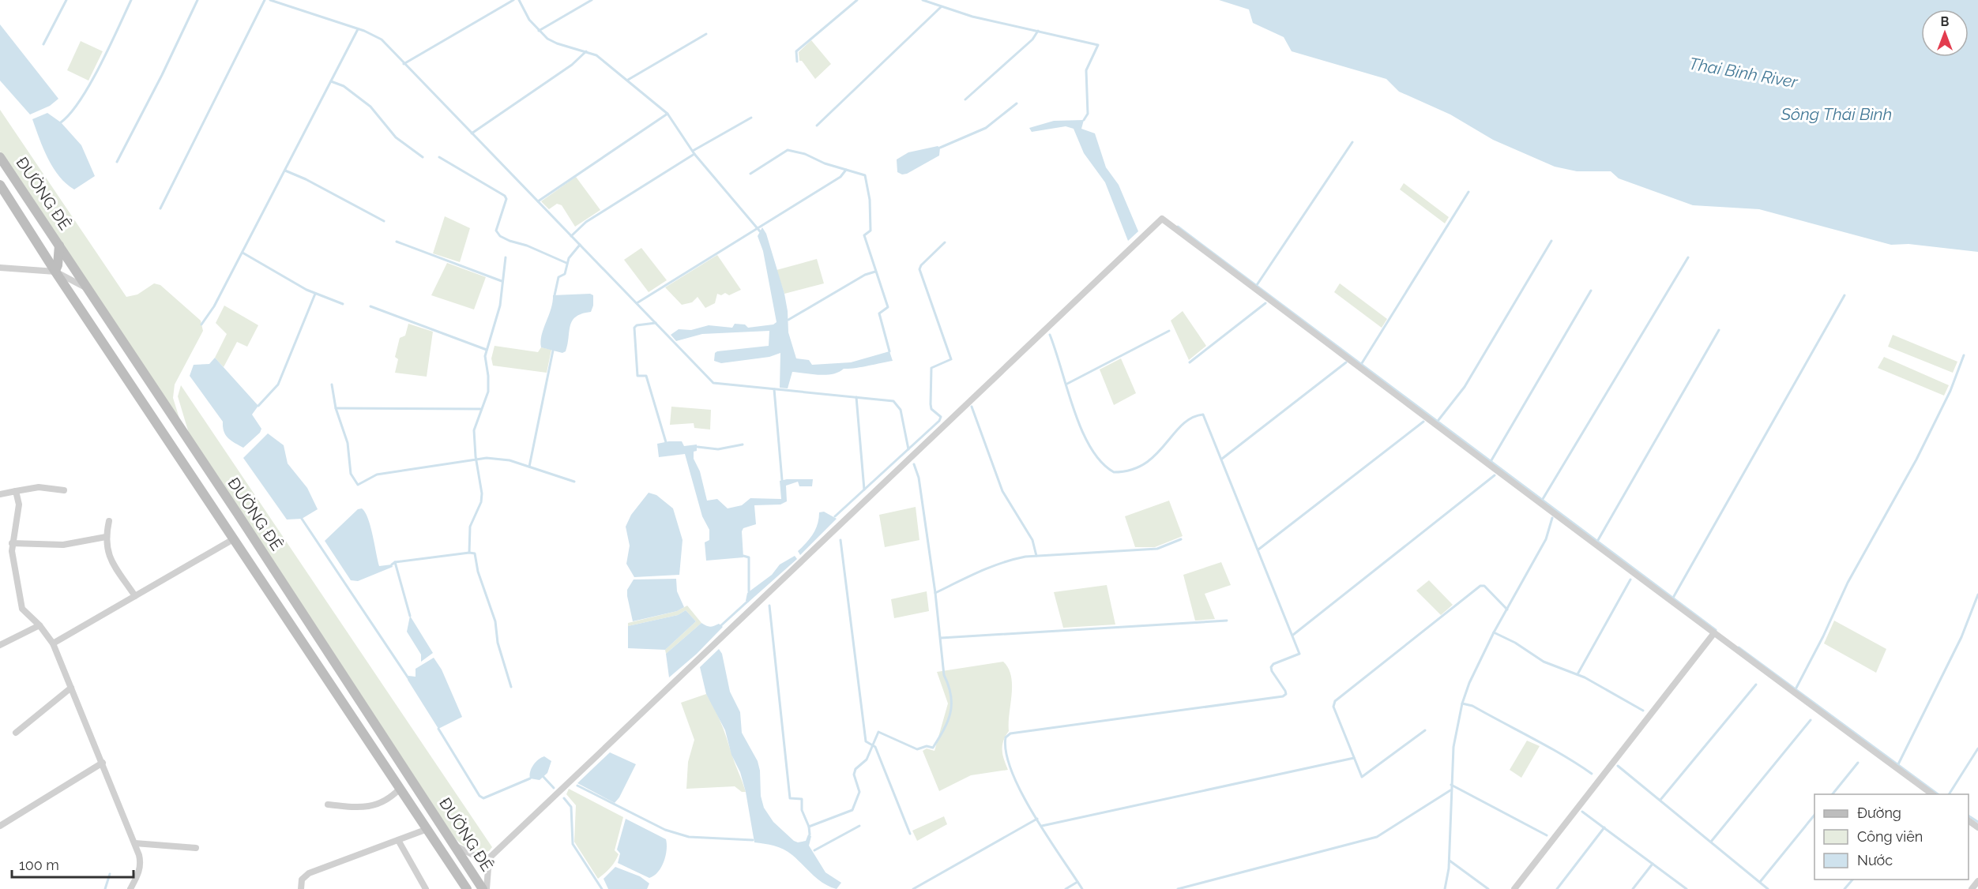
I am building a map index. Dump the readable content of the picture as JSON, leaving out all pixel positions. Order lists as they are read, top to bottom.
{
  "streets": {
    "street": ["ĐƯỜNG ĐÊ"]
  },
  "water": ["Thai Binh River", "Sông Thái Bình"],
  "legend": ["Đường", "Công viên", "Nước"],
  "scale_bar": "100 m",
  "north": "top"
}
